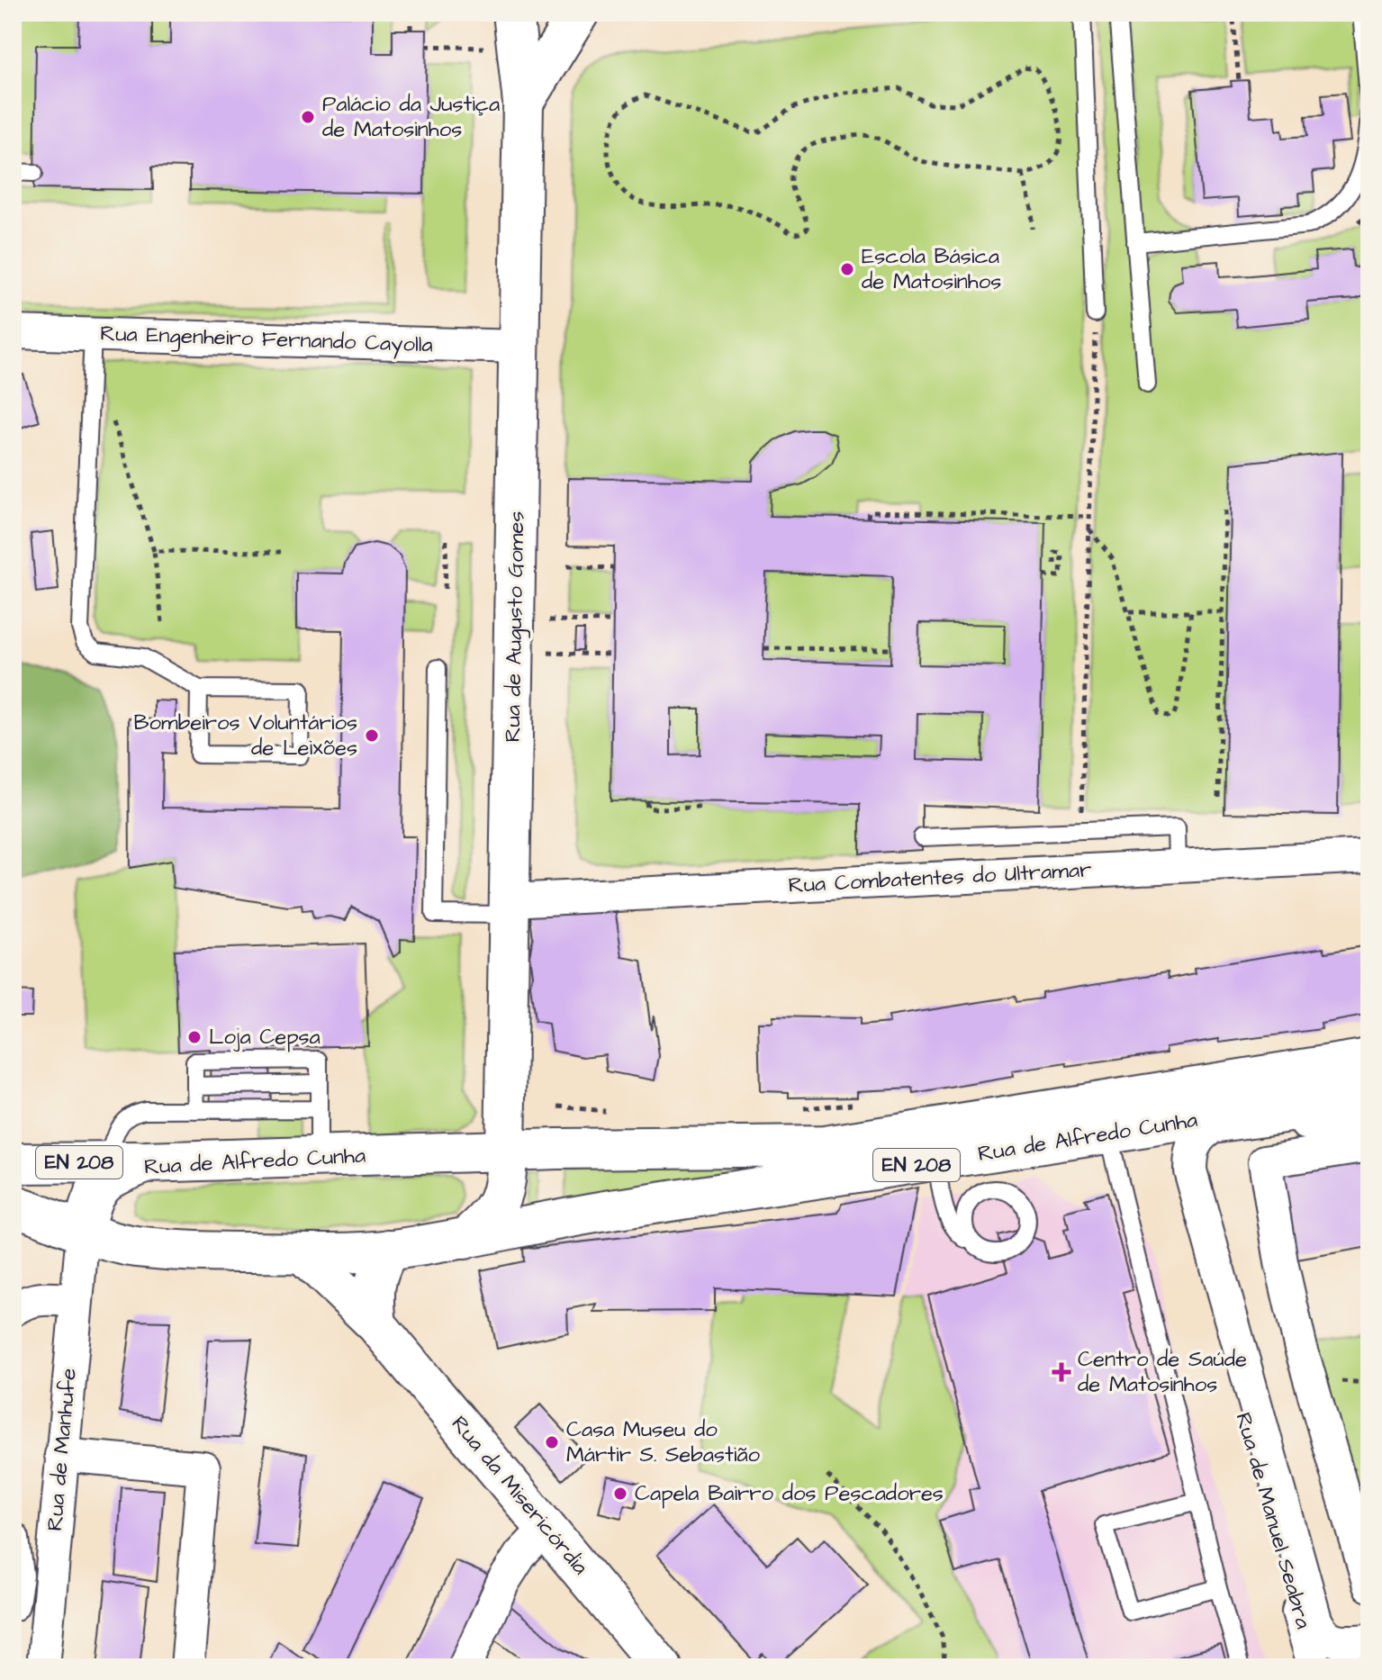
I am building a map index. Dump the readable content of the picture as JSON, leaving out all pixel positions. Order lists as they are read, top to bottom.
{
  "streets": {
    "main road": [
      "Rua de Augusto Gomes",
      "Rua de Alfredo Cunha",
      "EN 208",
      "Rua da Misericórdia"
    ],
    "street": [
      "Rua Engenheiro Fernando Cayolla",
      "Rua Combatentes do Ultramar",
      "Rua de Manhufe",
      "Rua de Manuel Seabra"
    ]
  },
  "crossings": [
    ["Rua Engenheiro Fernando Cayolla", "Rua de Augusto Gomes"],
    ["Rua de Augusto Gomes", "Rua Combatentes do Ultramar"],
    ["Rua de Augusto Gomes", "Rua de Alfredo Cunha"],
    ["Rua de Alfredo Cunha", "EN 208"],
    ["Rua de Alfredo Cunha", "Rua de Manhufe"],
    ["Rua de Alfredo Cunha", "Rua da Misericórdia"],
    ["Rua de Alfredo Cunha", "Rua de Manuel Seabra"]
  ],
  "places": {
    "other": [
      "Palácio da Justiça de Matosinhos",
      "Escola Básica de Matosinhos",
      "Bombeiros Voluntários de Leixões",
      "Loja Cepsa",
      "Casa Museu do Mártir S. Sebastião",
      "Capela Bairro dos Pescadores"
    ],
    "health": ["Centro de Saúde de Matosinhos"]
  }
}
